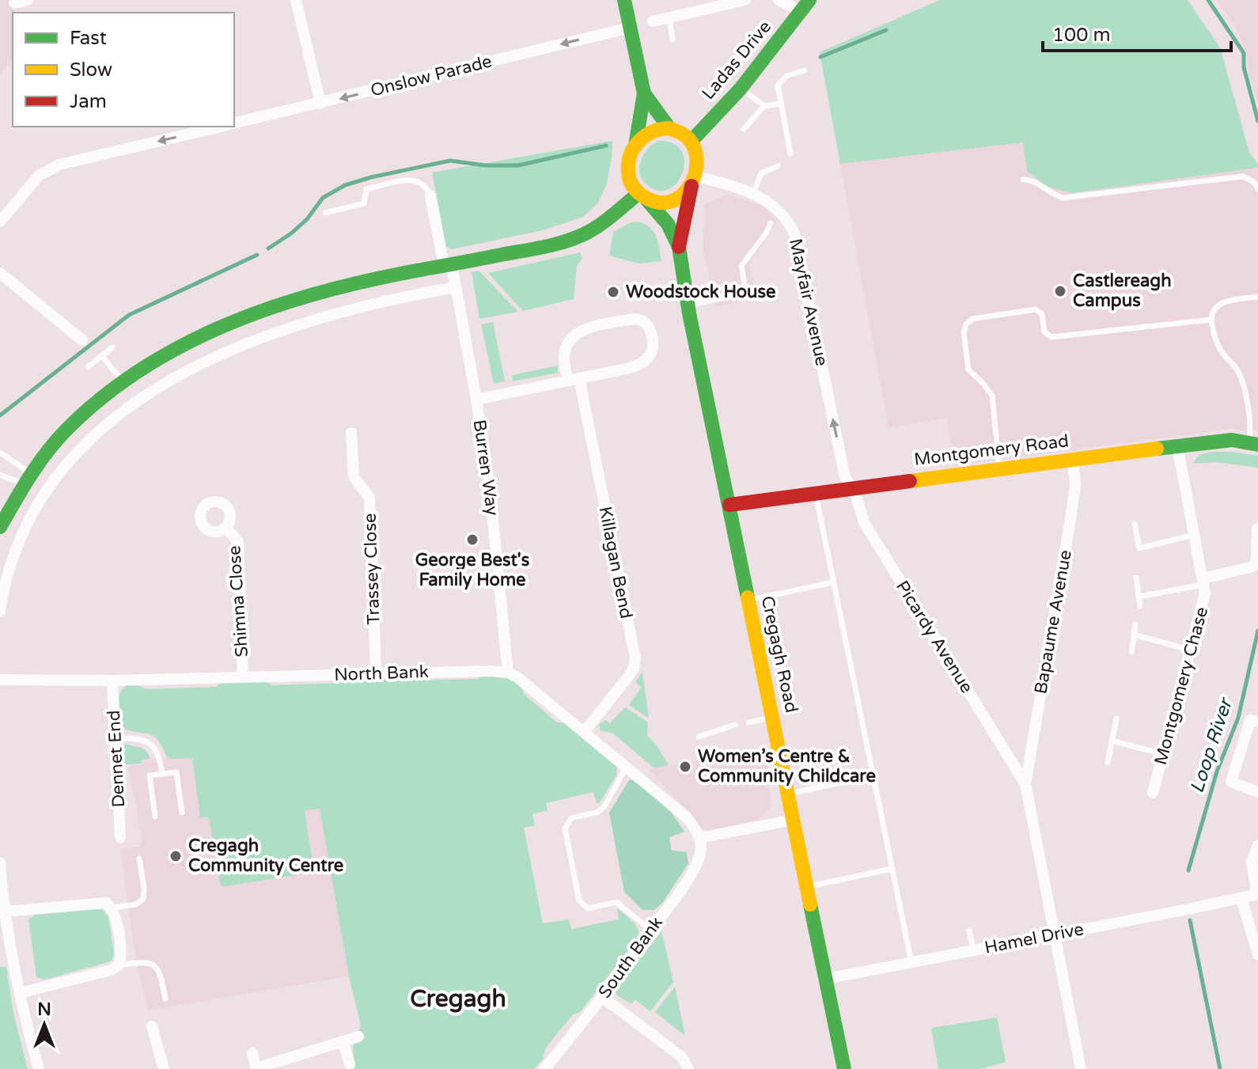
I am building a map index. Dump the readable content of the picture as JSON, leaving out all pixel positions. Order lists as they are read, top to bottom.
{
  "streets": {
    "street": [
      "Ladas Drive",
      "Onslow Parade",
      "Mayfair Avenue",
      "Montgomery Road",
      "Burren Way",
      "Killagan Bend",
      "Trassey Close",
      "Shimna Close",
      "Bapaume Avenue",
      "Picardy Avenue",
      "Cregagh Road",
      "North Bank",
      "Montgomery Chase",
      "Dennet End",
      "Hamel Drive",
      "South Bank"
    ]
  },
  "crossings": [
    ["Ladas Drive", "Mayfair Avenue"],
    ["Ladas Drive", "Cregagh Road"],
    ["Mayfair Avenue", "Montgomery Road"],
    ["Mayfair Avenue", "Picardy Avenue"],
    ["Mayfair Avenue", "Cregagh Road"],
    ["Montgomery Road", "Bapaume Avenue"],
    ["Montgomery Road", "Picardy Avenue"],
    ["Montgomery Road", "Cregagh Road"],
    ["Montgomery Road", "Montgomery Chase"],
    ["Burren Way", "North Bank"],
    ["Trassey Close", "North Bank"],
    ["Shimna Close", "North Bank"],
    ["Bapaume Avenue", "Picardy Avenue"],
    ["Cregagh Road", "Hamel Drive"],
    ["North Bank", "Dennet End"]
  ],
  "one_way": ["Onslow Parade", "Mayfair Avenue"],
  "districts": ["Cregagh"],
  "water": ["Loop River"],
  "places": [
    "Castlereagh Campus",
    "Woodstock House",
    "George Best's Family Home",
    "Women’s Centre & Community Childcare",
    "Cregagh Community Centre"
  ],
  "legend": ["Fast", "Slow", "Jam"],
  "scale_bar": "100 m",
  "north": "top"
}
